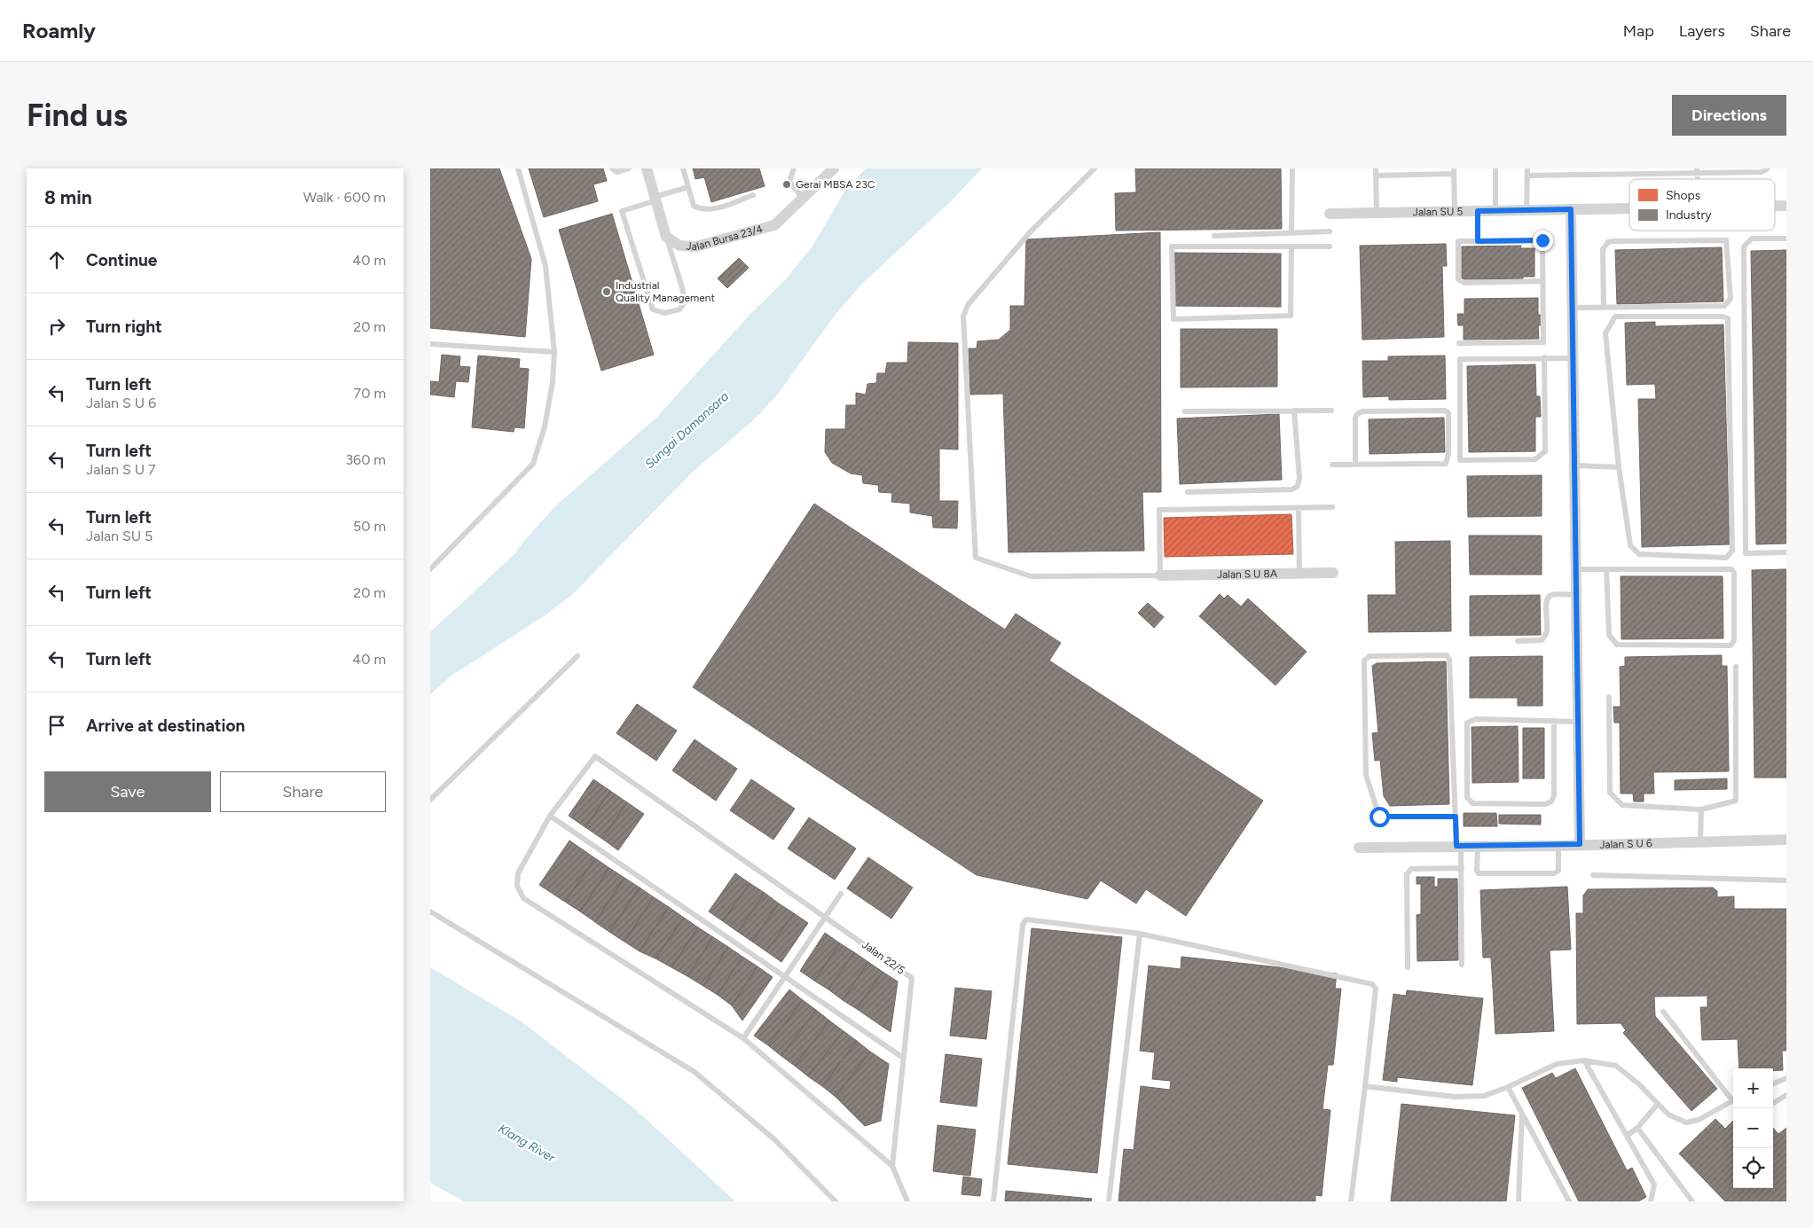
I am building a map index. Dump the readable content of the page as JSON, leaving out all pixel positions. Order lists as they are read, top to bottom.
{
  "streets": {
    "street": [
      "Jalan SU 5",
      "Jalan Bursa 23/4",
      "Jalan S U 8A",
      "Jalan S U 6"
    ],
    "lane": ["Jalan 22/5"]
  },
  "water": ["Sungai Damansara", "Klang River"],
  "places": ["Gerai MBSA 23C", "Industrial Quality Management"],
  "legend": ["Shops", "Industry"],
  "page": {
    "header": "Roamly",
    "nav": ["Map", "Layers", "Share"],
    "buttons": [
      "Directions",
      ["Save", "Share"]
    ],
    "title": "Find us",
    "heading": ["8 min", "Walk · 600 m"],
    "list": [
      ["Continue", "40 m"],
      ["Turn right", "20 m"],
      ["Turn left", "Jalan S U 6", "70 m"],
      ["Turn left", "Jalan S U 7", "360 m"],
      ["Turn left", "Jalan SU 5", "50 m"],
      ["Turn left", "20 m"],
      ["Turn left", "40 m"],
      "Arrive at destination"
    ],
    "map_buttons": ["+", "−"]
  }
}
